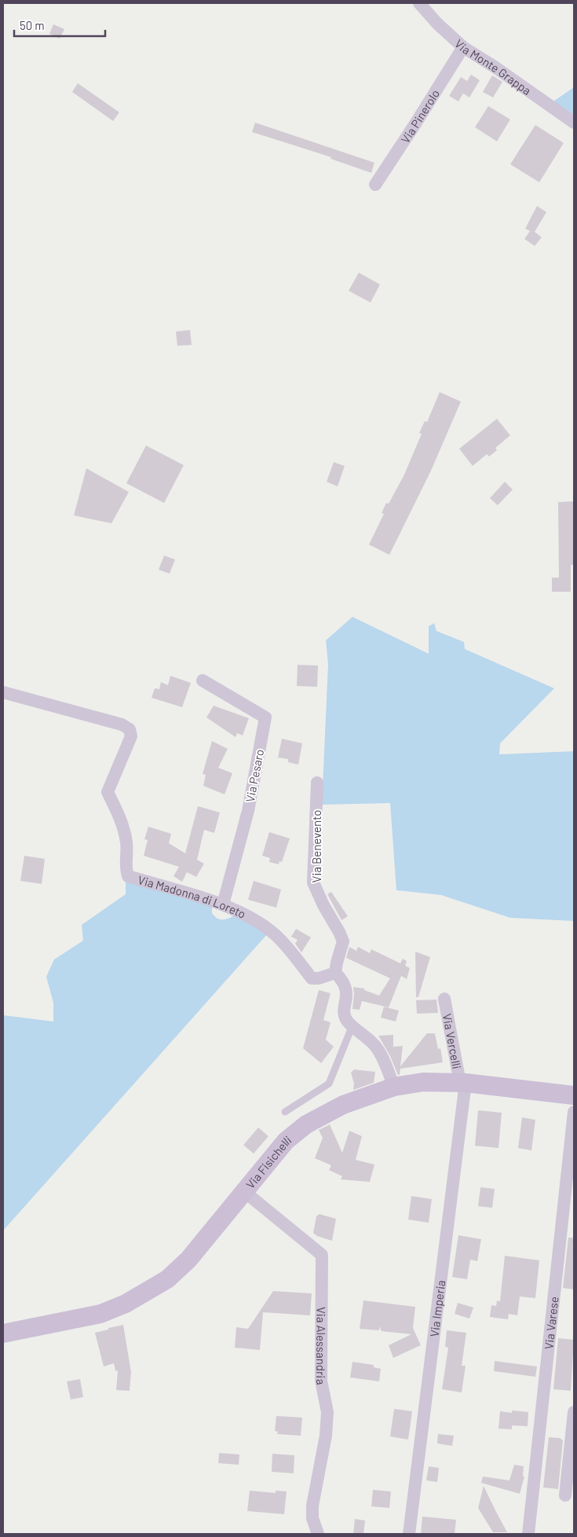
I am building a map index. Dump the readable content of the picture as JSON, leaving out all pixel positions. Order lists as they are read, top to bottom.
{
  "streets": {
    "main road": ["Via Fisichelli"],
    "street": [
      "Via Monte Grappa",
      "Via Pinerolo",
      "Via Pesaro",
      "Via Benevento",
      "Via Madonna di Loreto",
      "Via Vercelli",
      "Via Imperia",
      "Via Varese",
      "Via Alessandria"
    ]
  },
  "crossings": [
    ["Via Monte Grappa", "Via Pinerolo"],
    ["Via Pesaro", "Via Madonna di Loreto"],
    ["Via Benevento", "Via Madonna di Loreto"],
    ["Via Vercelli", "Via Fisichelli"],
    ["Via Vercelli", "Via Imperia"],
    ["Via Fisichelli", "Via Imperia"],
    ["Via Fisichelli", "Via Alessandria"]
  ],
  "scale_bar": "50 m"
}
